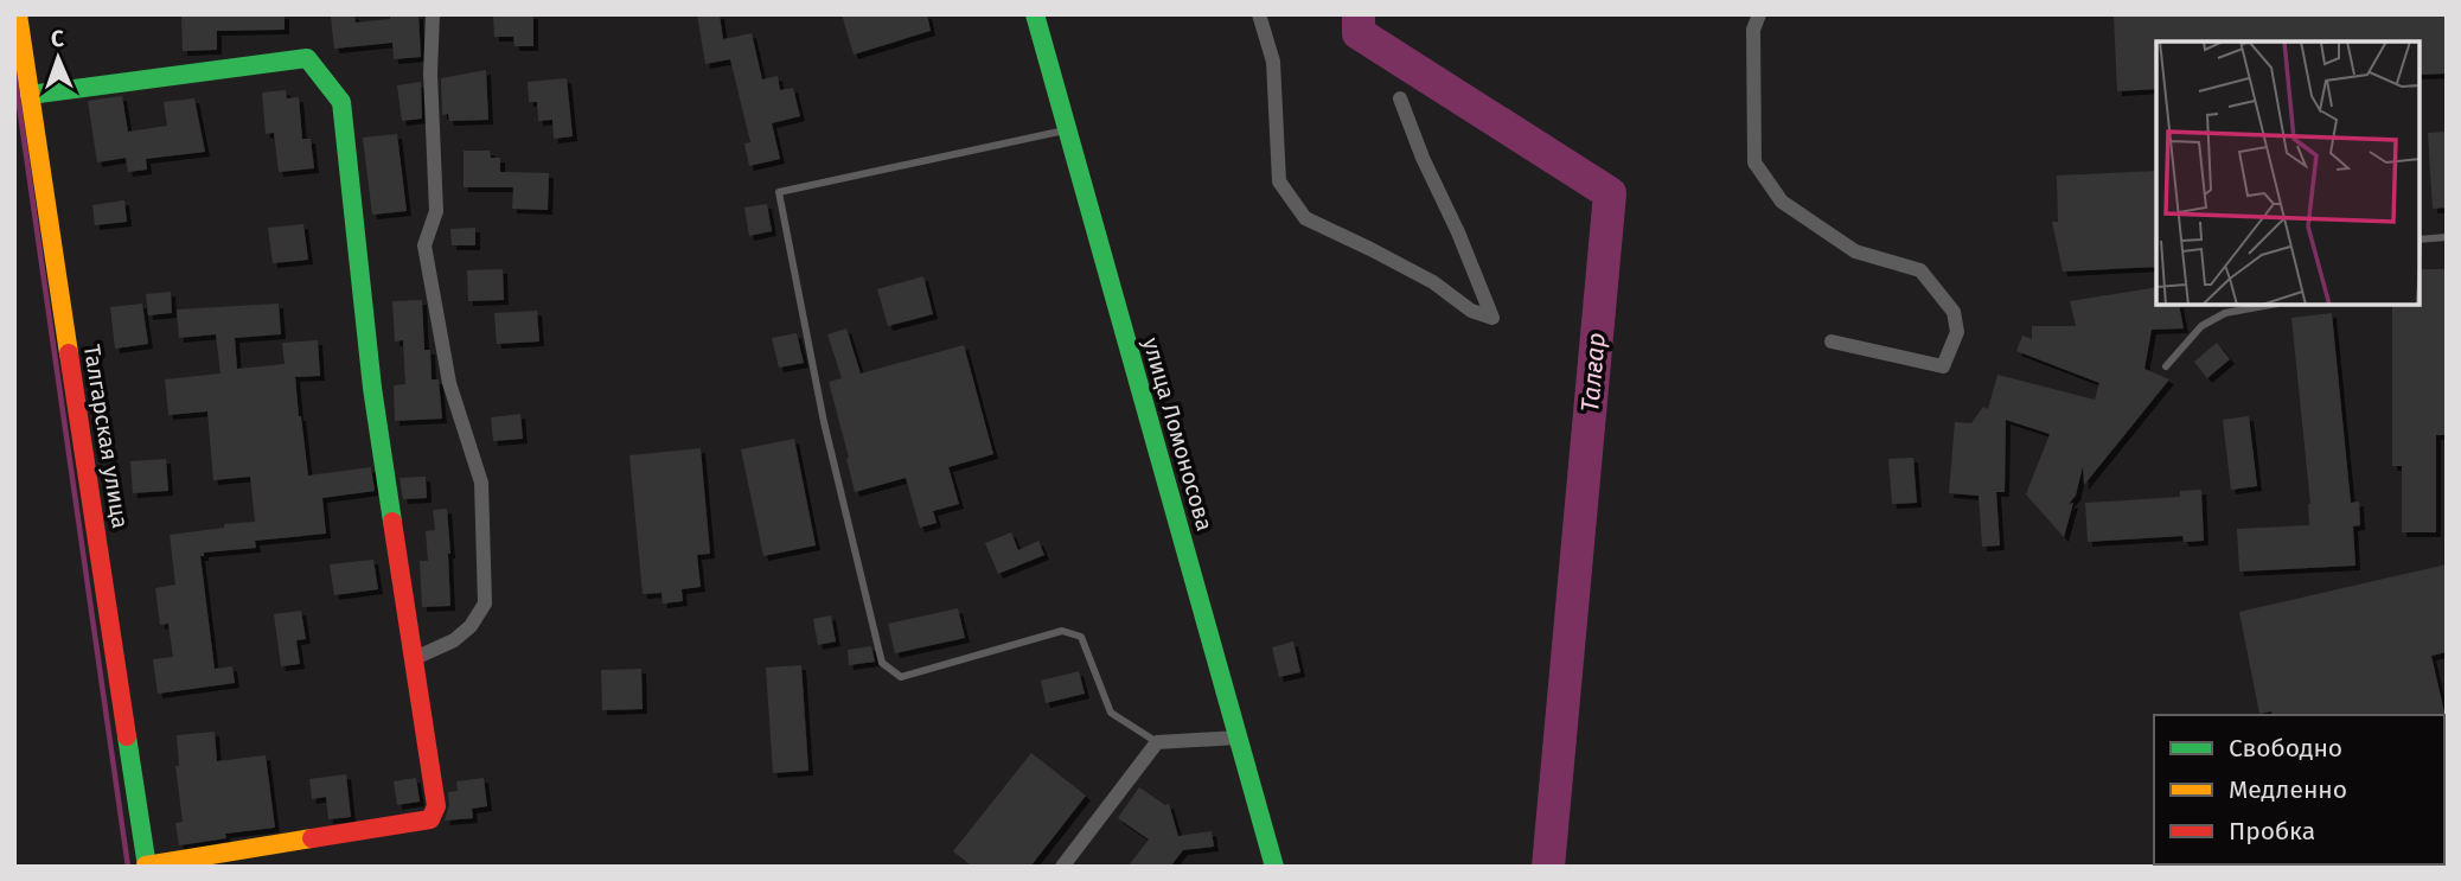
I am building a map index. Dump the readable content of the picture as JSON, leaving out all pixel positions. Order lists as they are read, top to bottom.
{
  "streets": {
    "street": ["улица Ломоносова", "Талгарская улица"]
  },
  "water": ["Талғар"],
  "legend": ["Свободно", "Медленно", "Пробка"],
  "north": "top"
}
